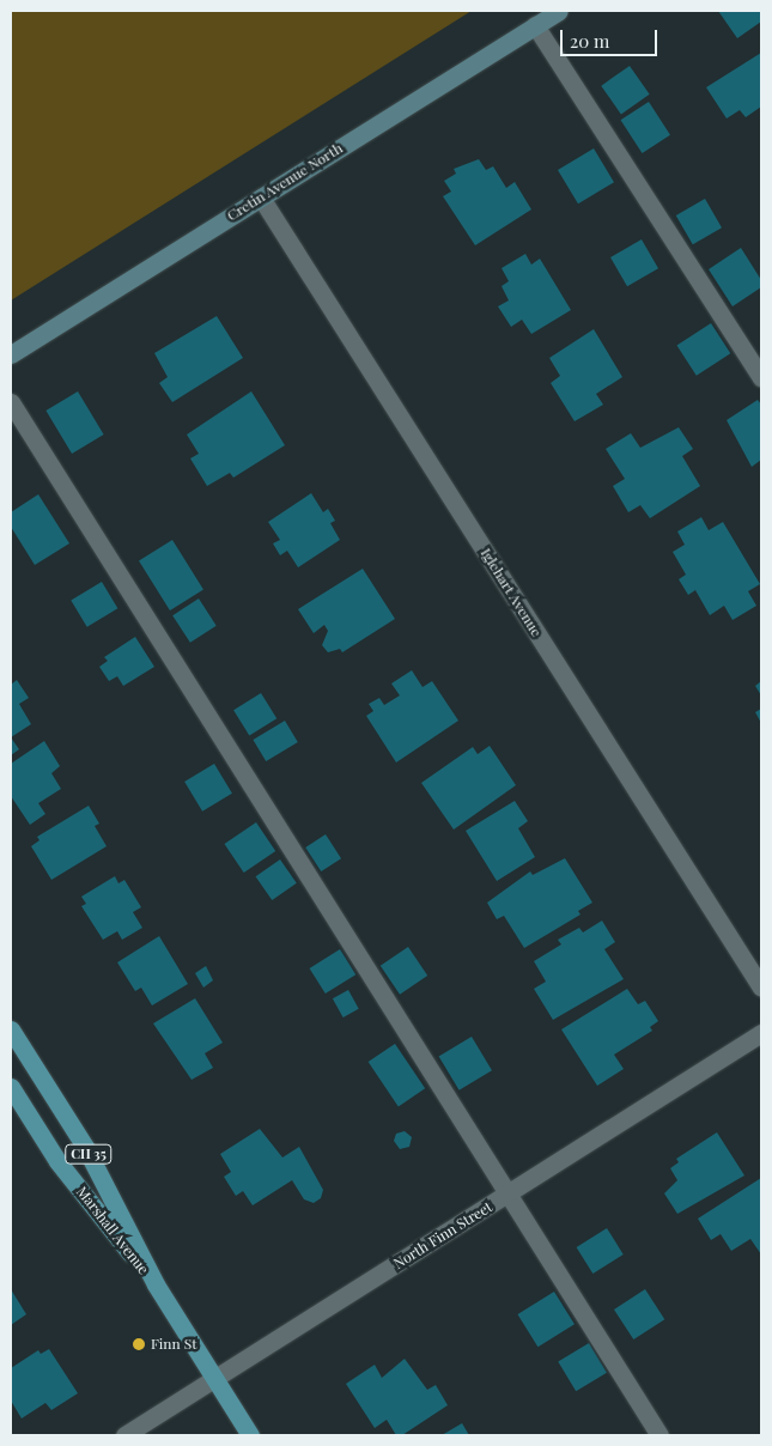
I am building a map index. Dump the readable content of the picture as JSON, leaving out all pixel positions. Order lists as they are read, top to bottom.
{
  "streets": {
    "main road": ["Cretin Avenue North", "CH 35", "Marshall Avenue"],
    "street": ["Iglehart Avenue", "North Finn Street"]
  },
  "crossings": [
    ["Cretin Avenue North", "Iglehart Avenue"],
    ["Marshall Avenue", "North Finn Street"]
  ],
  "places": ["Finn St"],
  "scale_bar": "20 m"
}
